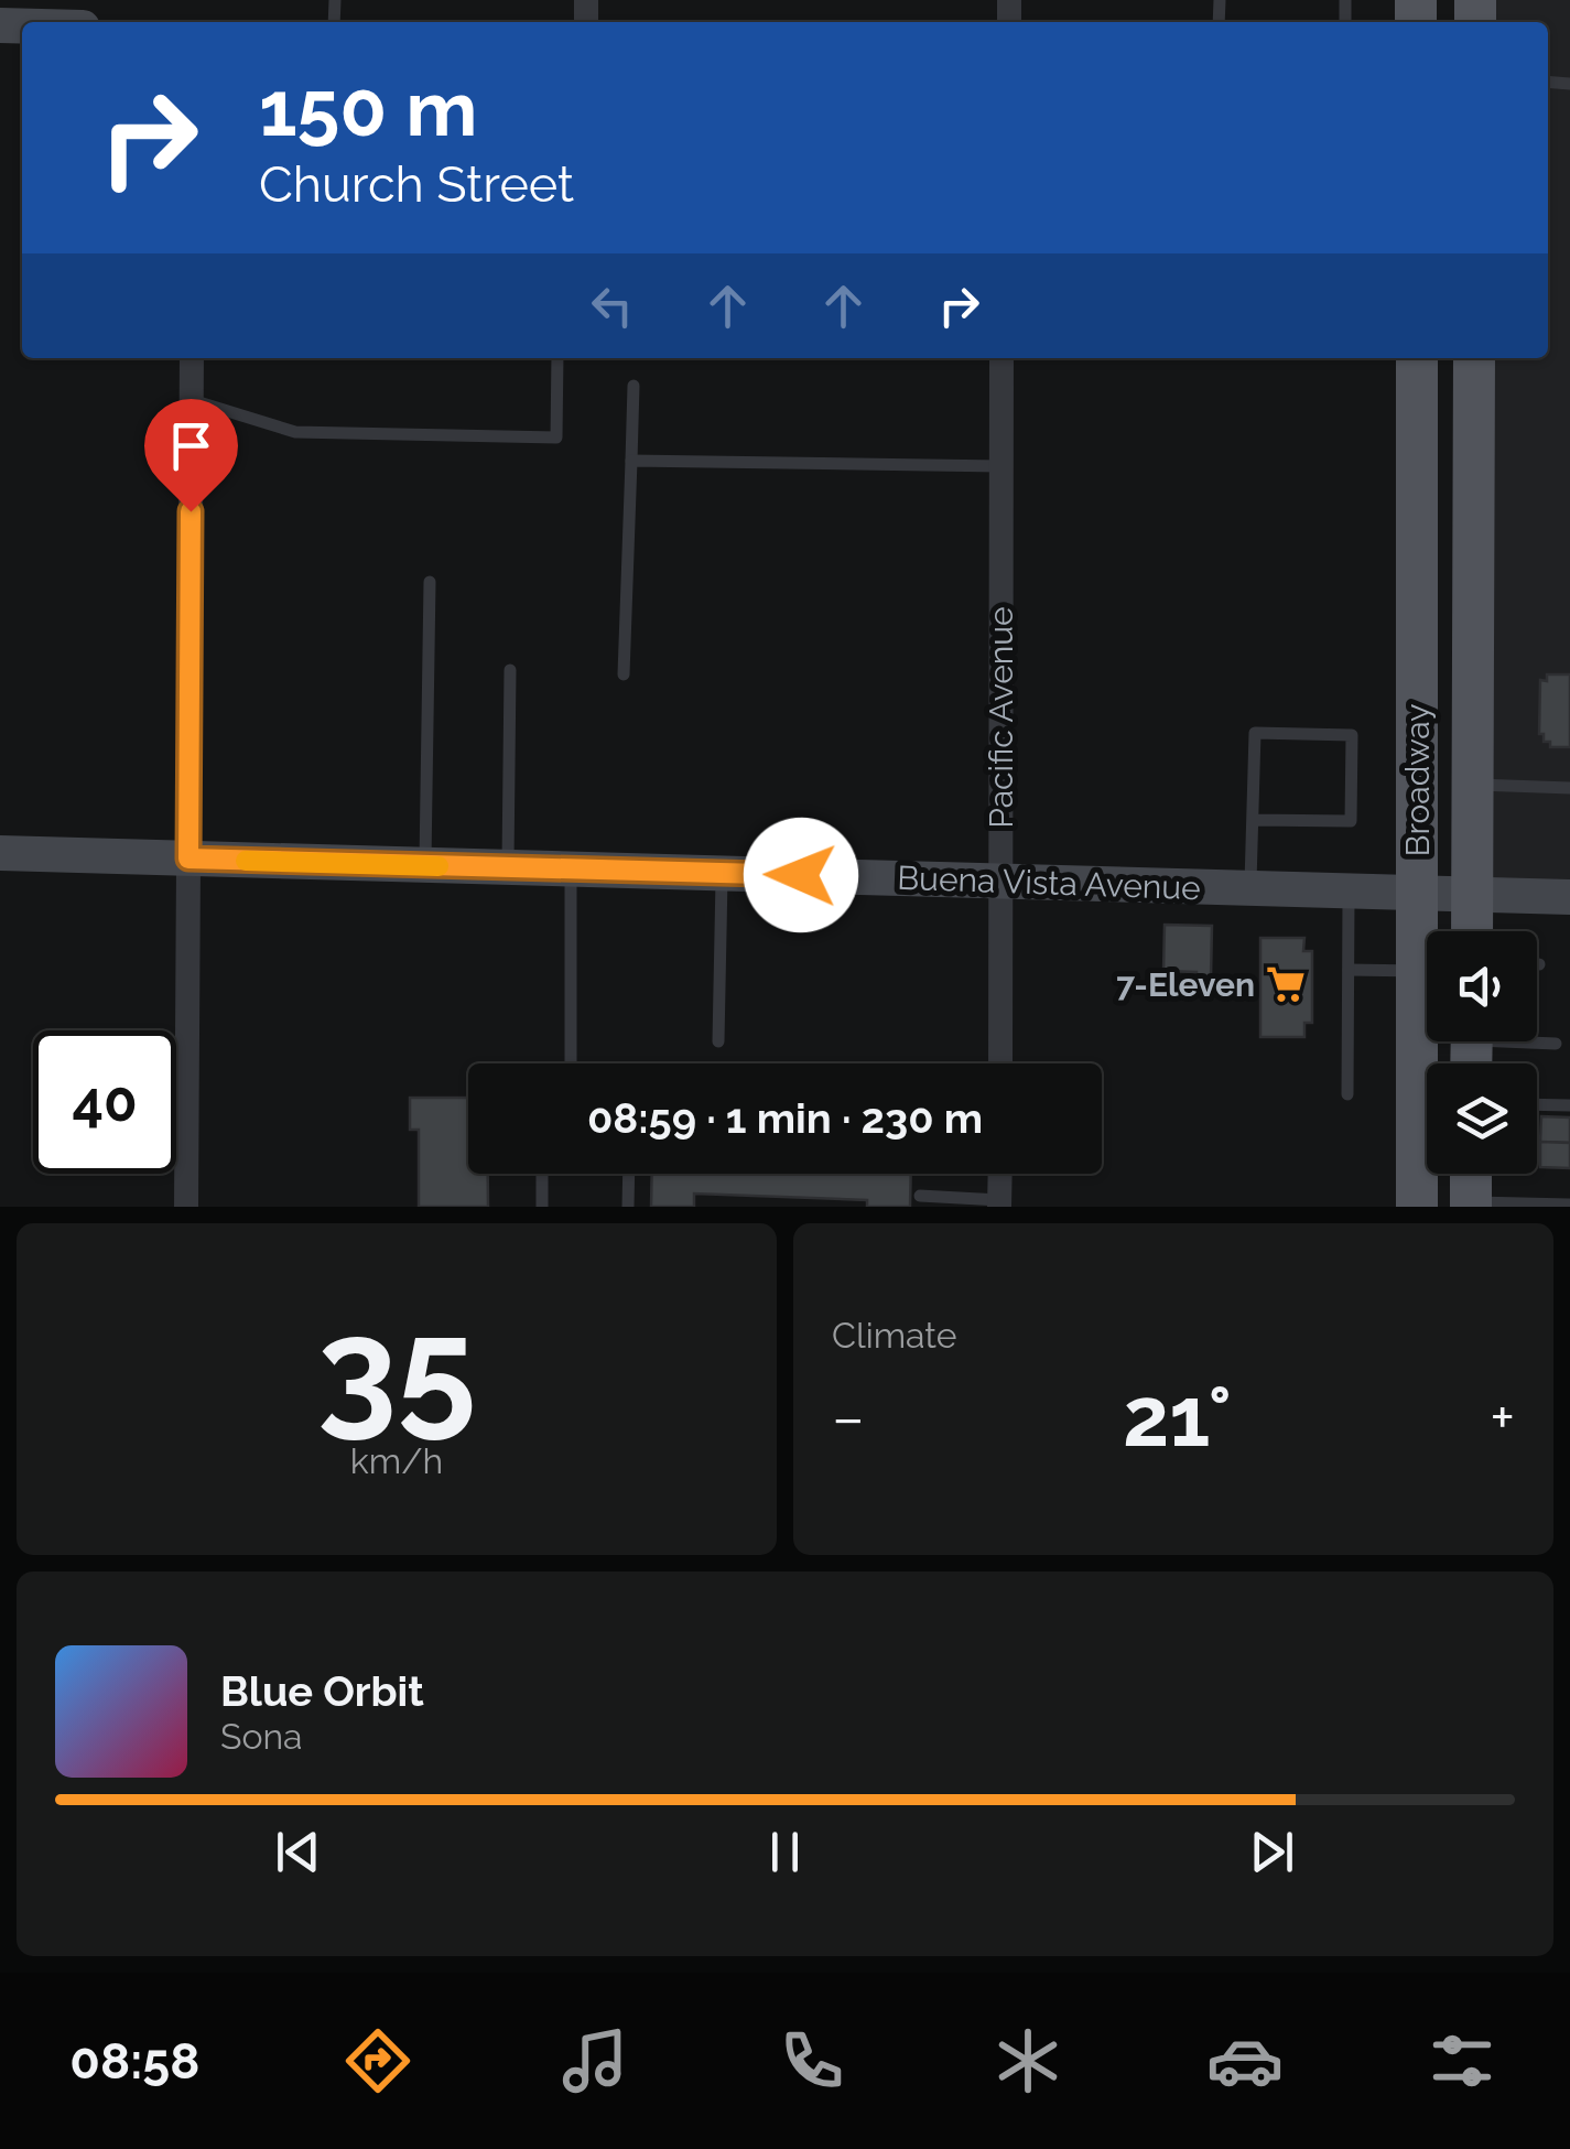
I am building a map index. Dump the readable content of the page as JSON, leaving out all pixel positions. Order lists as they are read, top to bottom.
{
  "streets": {
    "main road": ["Broadway"],
    "street": ["Pacific Avenue", "Buena Vista Avenue"]
  },
  "crossings": [
    ["Pacific Avenue", "Buena Vista Avenue"],
    ["Broadway", "Buena Vista Avenue"]
  ],
  "places": {
    "supermarket": ["7-Eleven"]
  },
  "page": {
    "turn": ["150 m", "Church Street"],
    "limit": "40",
    "trip": "08:59 · 1 min · 230 m",
    "tile": [
      ["35", "km/h"],
      "Climate"
    ],
    "heat": ["−", "21°", "+"],
    "song": ["Blue Orbit", "Sona"],
    "tabs": "08:58"
  }
}
